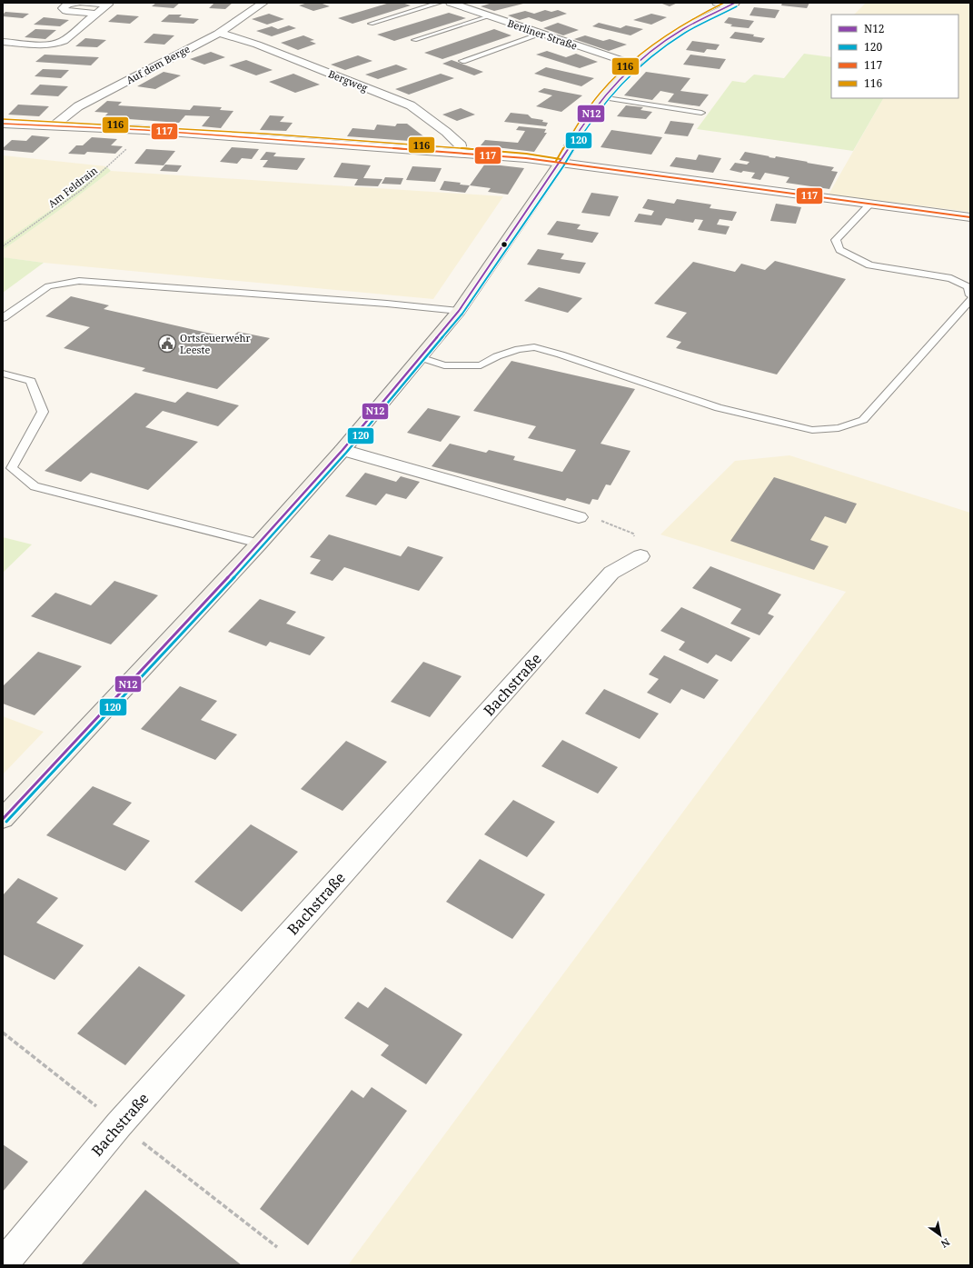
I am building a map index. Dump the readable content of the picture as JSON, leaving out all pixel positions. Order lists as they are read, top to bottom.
{
  "streets": {
    "street": [
      "Berliner Straße",
      "Auf dem Berge",
      "Bergweg",
      "Bachstraße"
    ],
    "path": ["Am Feldrain"]
  },
  "crossings": [
    ["Auf dem Berge", "Bergweg"]
  ],
  "places": {
    "public building": ["Ortsfeuerwehr Leeste"]
  },
  "lines": [
    "transit line N12",
    "transit line 116",
    "transit line 120",
    "transit line 117"
  ],
  "legend": [
    "N12",
    "120",
    "117",
    "116"
  ],
  "north": "bottom right"
}
